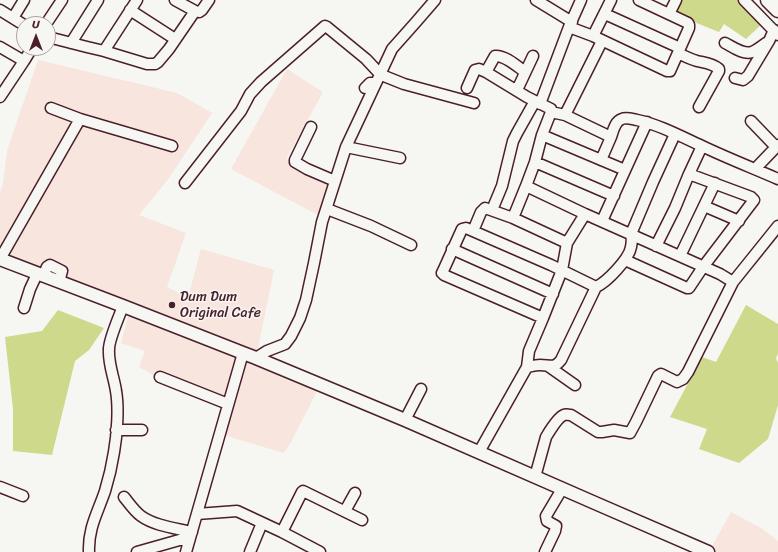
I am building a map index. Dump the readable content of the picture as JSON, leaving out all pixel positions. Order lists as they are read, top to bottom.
{
  "places": ["Dum Dum Original Cafe"],
  "north": "top"
}
